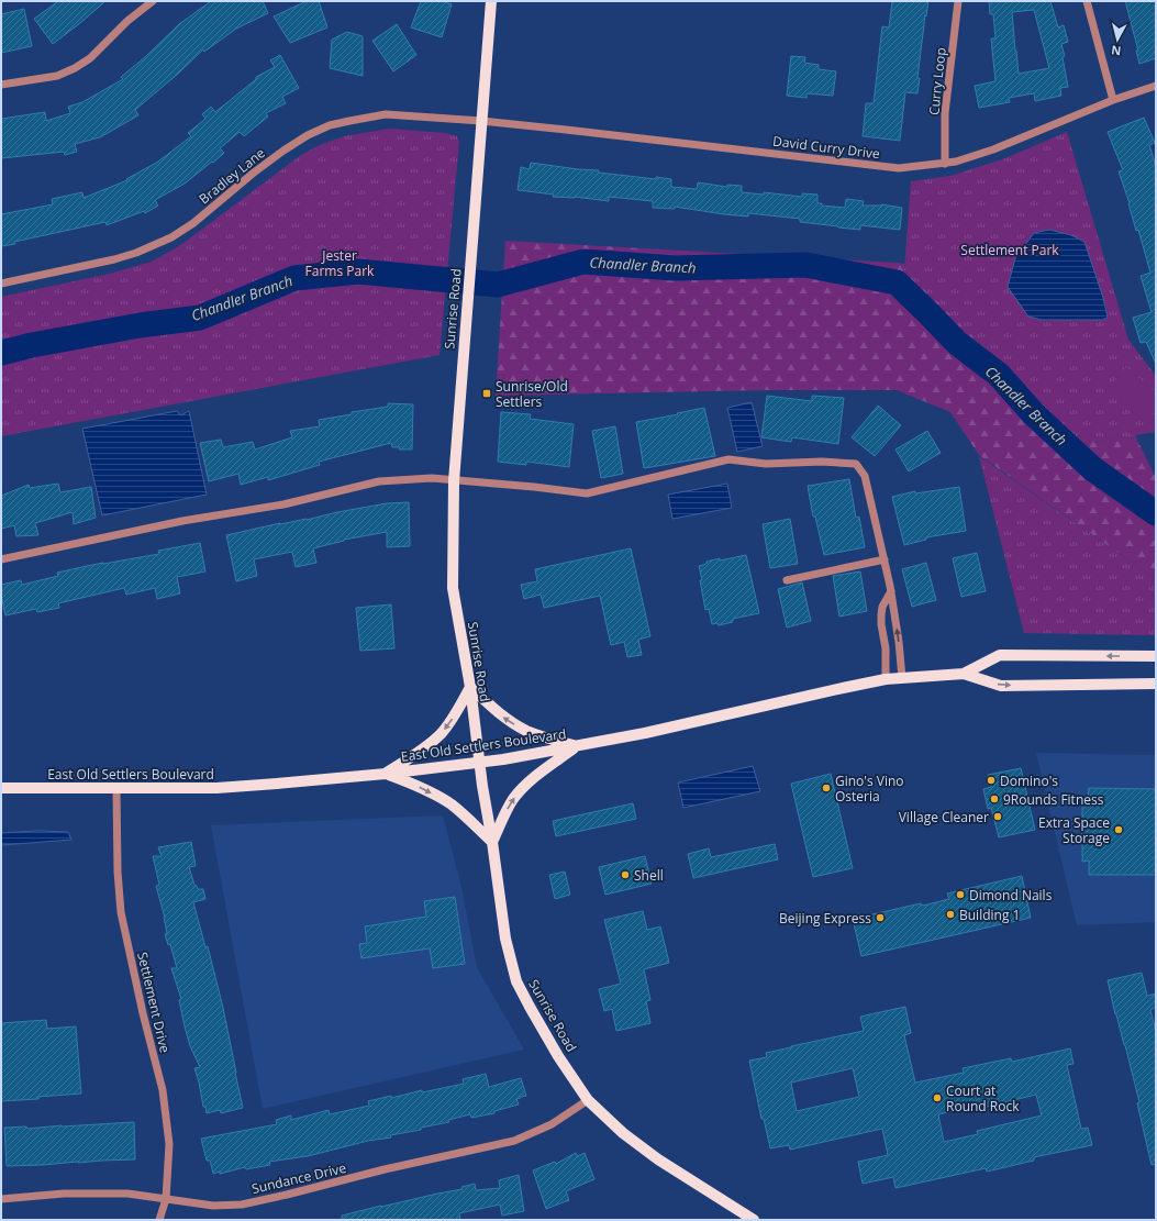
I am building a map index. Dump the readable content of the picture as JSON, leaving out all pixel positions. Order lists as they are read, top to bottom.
{
  "streets": {
    "main road": ["Sunrise Road", "East Old Settlers Boulevard"],
    "street": [
      "Curry Loop",
      "David Curry Drive",
      "Bradley Lane",
      "Settlement Drive",
      "Sundance Drive"
    ]
  },
  "crossings": [
    ["Curry Loop", "David Curry Drive"],
    ["David Curry Drive", "Bradley Lane"],
    ["David Curry Drive", "Sunrise Road"],
    ["Bradley Lane", "Sunrise Road"],
    ["Sunrise Road", "East Old Settlers Boulevard"],
    ["Sunrise Road", "Sundance Drive"],
    ["East Old Settlers Boulevard", "Settlement Drive"],
    ["Settlement Drive", "Sundance Drive"]
  ],
  "water": ["Chandler Branch"],
  "parks": ["Settlement Park", "Jester Farms Park"],
  "places": {
    "transit": ["Sunrise/Old Settlers"],
    "other": [
      "Domino's",
      "Gino's Vino Osteria",
      "9Rounds Fitness",
      "Village Cleaner",
      "Extra Space Storage",
      "Shell",
      "Dimond Nails",
      "Building 1",
      "Beijing Express",
      "Court at Round Rock"
    ]
  },
  "north": "bottom"
}
